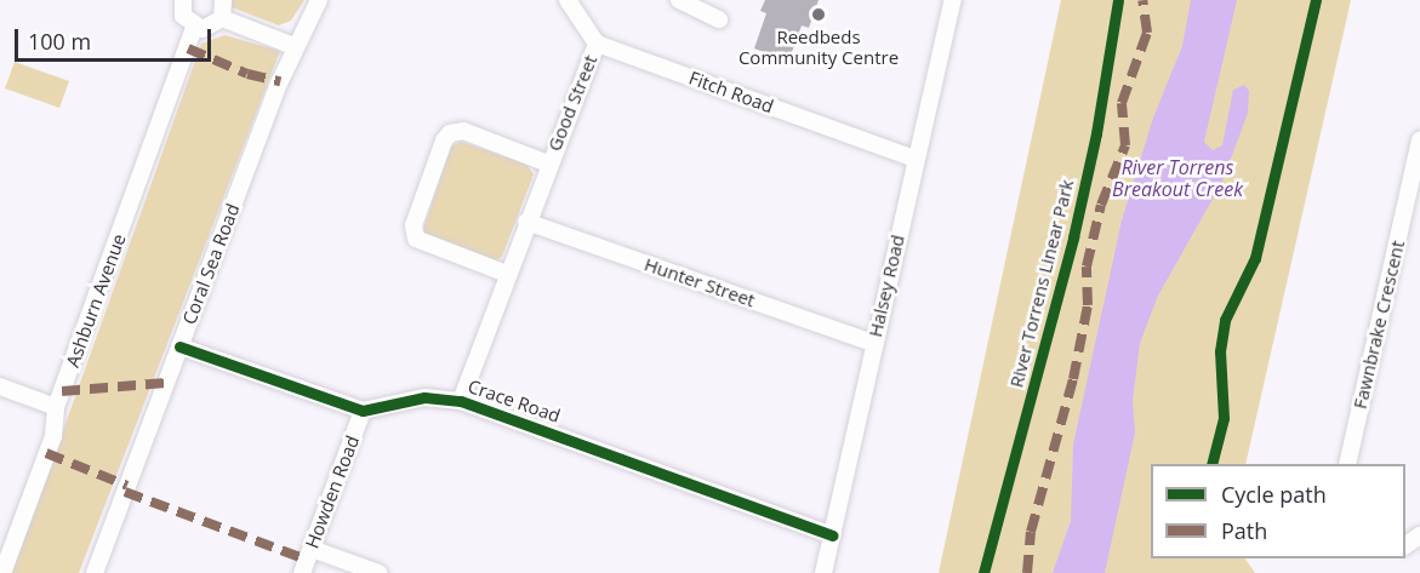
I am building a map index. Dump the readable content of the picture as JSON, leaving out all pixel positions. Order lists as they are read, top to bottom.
{
  "streets": {
    "street": [
      "Fitch Road",
      "Good Street",
      "Coral Sea Road",
      "Hunter Street",
      "Halsey Road",
      "Ashburn Avenue",
      "Fawnbrake Crescent",
      "Crace Road",
      "Howden Road"
    ],
    "cycle path": ["River Torrens Linear Park"]
  },
  "crossings": [
    ["Fitch Road", "Good Street"],
    ["Fitch Road", "Halsey Road"],
    ["Good Street", "Hunter Street"],
    ["Good Street", "Crace Road"],
    ["Hunter Street", "Halsey Road"],
    ["Halsey Road", "Crace Road"],
    ["Crace Road", "Howden Road"]
  ],
  "water": ["River Torrens Breakout Creek"],
  "places": ["Reedbeds Community Centre"],
  "legend": ["Cycle path", "Path"],
  "scale_bar": "100 m"
}
